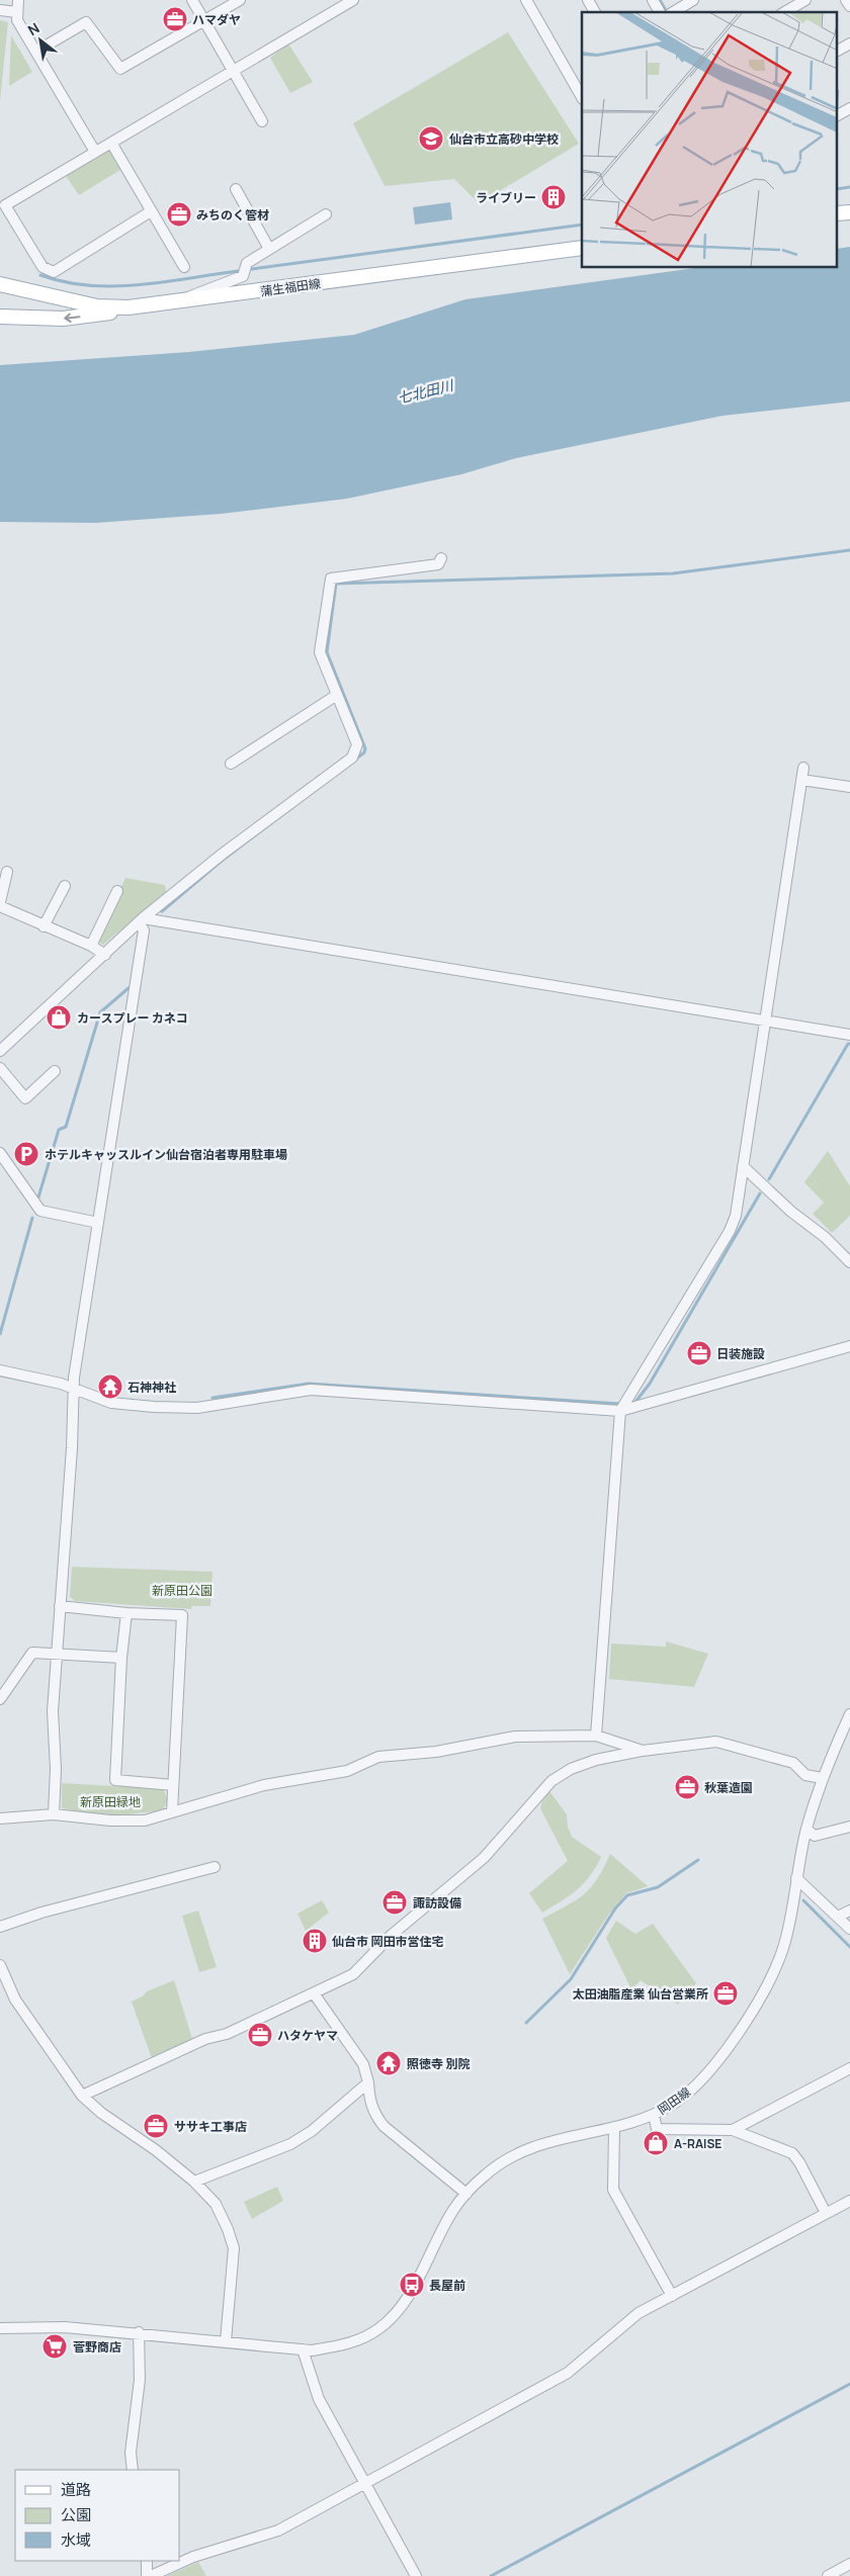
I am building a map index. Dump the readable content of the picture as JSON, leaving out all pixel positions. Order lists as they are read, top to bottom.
{
  "streets": {
    "main road": ["蒲生福田線"],
    "street": ["岡田線"]
  },
  "water": ["七北田川"],
  "parks": ["新原田公園", "新原田緑地"],
  "places": {
    "office": [
      "ハマダヤ",
      "みちのく管材",
      "日装施設",
      "秋葉造園",
      "諏訪設備",
      "太田油脂産業 仙台営業所",
      "ハタケヤマ",
      "ササキ工事店"
    ],
    "school or university": ["仙台市立高砂中学校"],
    "building": ["ライブリー", "仙台市 岡田市営住宅"],
    "shop": ["カースプレー カネコ", "A-RAISE"],
    "parking": ["ホテルキャッスルイン仙台宿泊者専用駐車場"],
    "temple": ["石神神社", "照徳寺 別院"],
    "bus stop": ["長屋前"],
    "supermarket": ["菅野商店"]
  },
  "legend": ["道路", "公園", "水域"],
  "north": "top left"
}
